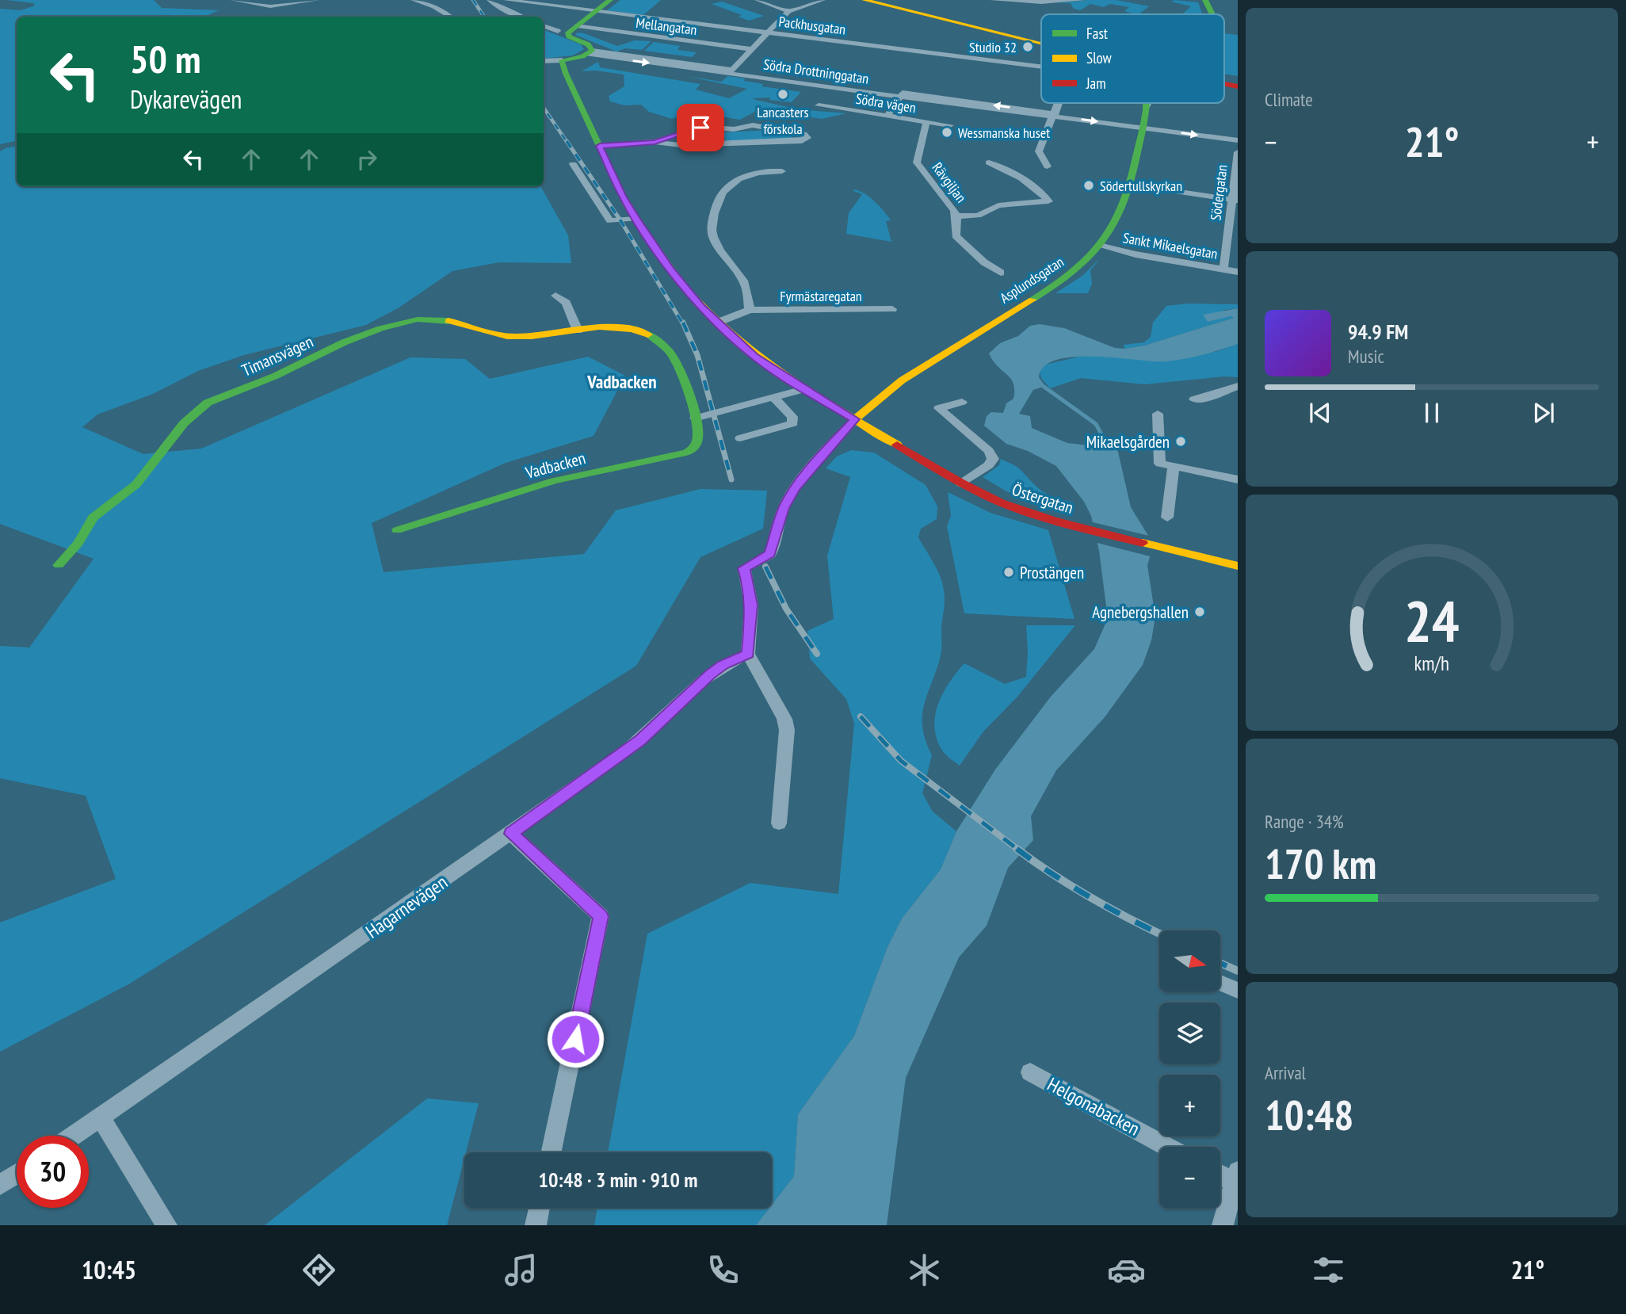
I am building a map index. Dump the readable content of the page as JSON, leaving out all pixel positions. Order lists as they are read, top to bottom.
{
  "streets": {
    "street": [
      "Packhusgatan",
      "Mellangatan",
      "Södra Drottninggatan",
      "Södra vägen",
      "Rävgiljan",
      "Södergatan",
      "Sankt Mikaelsgatan",
      "Asplundsgatan",
      "Fyrmästaregatan",
      "Timansvägen",
      "Vadbacken",
      "Östergatan",
      "Hagarnevägen",
      "Helgonabacken"
    ]
  },
  "crossings": [
    ["Packhusgatan", "Södra Drottninggatan"],
    ["Södra Drottninggatan", "Asplundsgatan"],
    ["Södra vägen", "Rävgiljan"],
    ["Södergatan", "Sankt Mikaelsgatan"],
    ["Sankt Mikaelsgatan", "Asplundsgatan"],
    ["Asplundsgatan", "Östergatan"],
    ["Fyrmästaregatan", "Östergatan"],
    ["Timansvägen", "Vadbacken"]
  ],
  "districts": ["Vadbacken"],
  "places": [
    "Studio 32",
    "Lancasters förskola",
    "Wessmanska huset",
    "Södertullskyrkan",
    "Mikaelsgården",
    "Prostängen",
    "Agnebergshallen"
  ],
  "legend": ["Fast", "Slow", "Jam"],
  "north": "right",
  "page": {
    "tile": [
      "Climate",
      ["Range · 34%", "170 km"],
      ["Arrival", "10:48"]
    ],
    "turn": ["50 m", "Dykarevägen"],
    "heat": ["−", "21°", "+"],
    "song": ["94.9 FM", "Music"],
    "map_buttons": ["+", "−"],
    "limit": "30",
    "trip": "10:48 · 3 min · 910 m",
    "tabs": ["10:45", "21°"],
    "gauge": ["24", "km/h"]
  }
}
